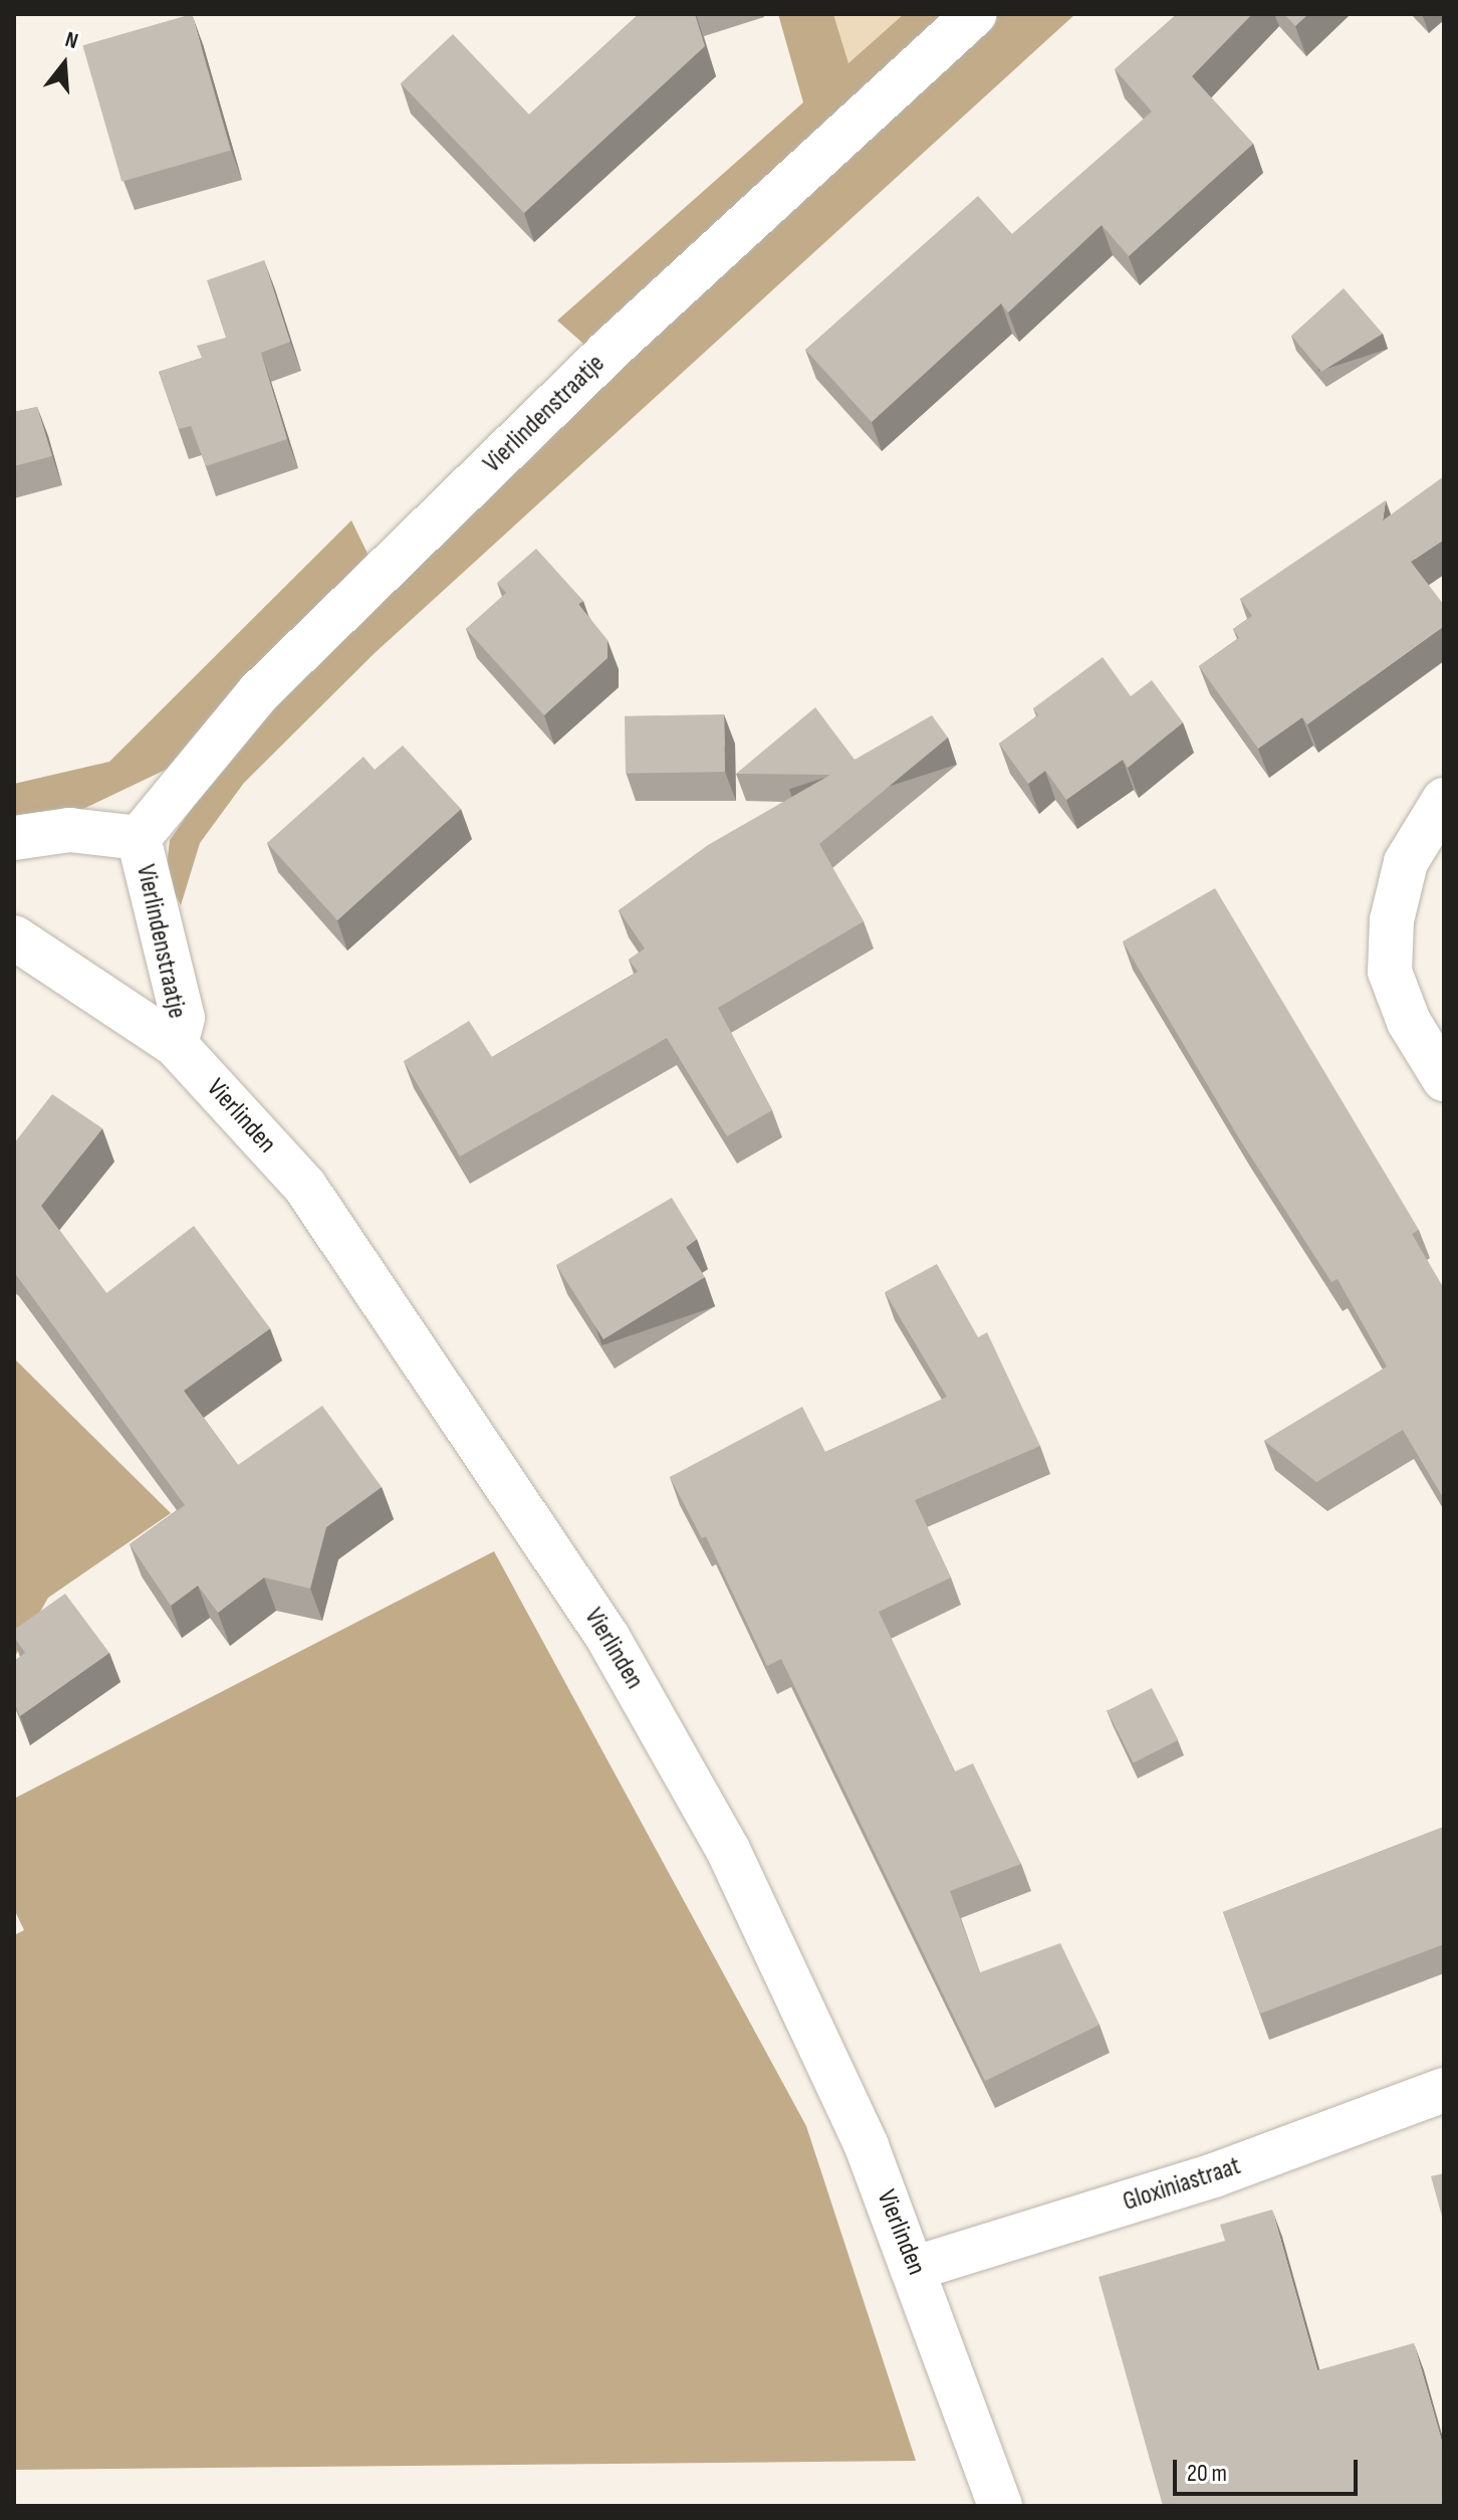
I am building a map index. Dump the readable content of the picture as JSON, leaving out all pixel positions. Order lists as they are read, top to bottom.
{
  "streets": {
    "street": ["Vierlindenstraatje", "Vierlinden", "Gloxiniastraat"]
  },
  "crossings": [
    ["Vierlindenstraatje", "Vierlinden"],
    ["Vierlinden", "Gloxiniastraat"]
  ],
  "scale_bar": "20 m",
  "north": "top"
}
